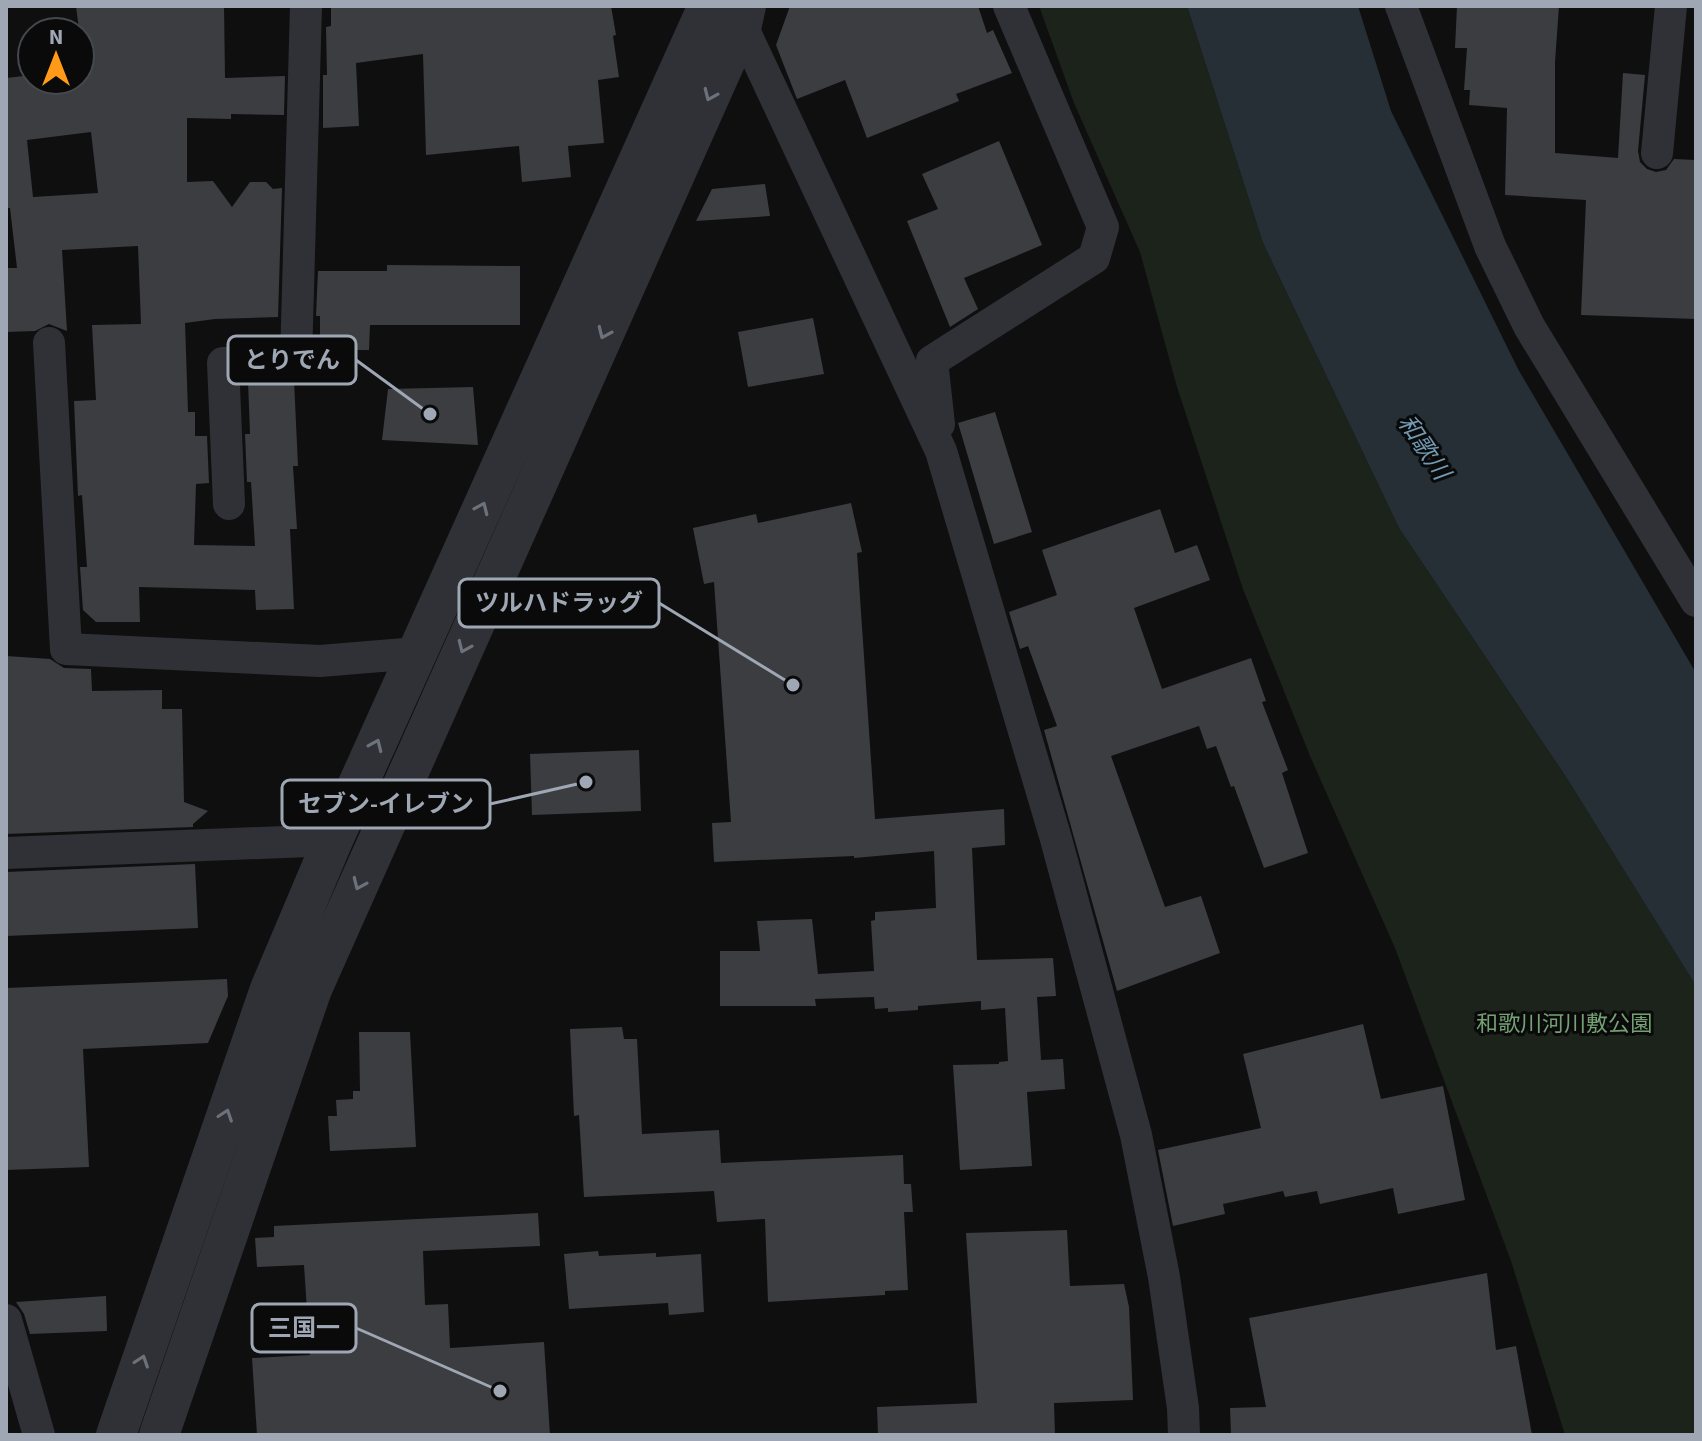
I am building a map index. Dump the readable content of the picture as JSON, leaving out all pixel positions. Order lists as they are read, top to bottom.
{
  "water": ["和歌川"],
  "parks": ["和歌川河川敷公園"],
  "places": [
    "とりでん",
    "ツルハドラッグ",
    "セブン-イレブン",
    "三国一"
  ],
  "north": "top"
}
